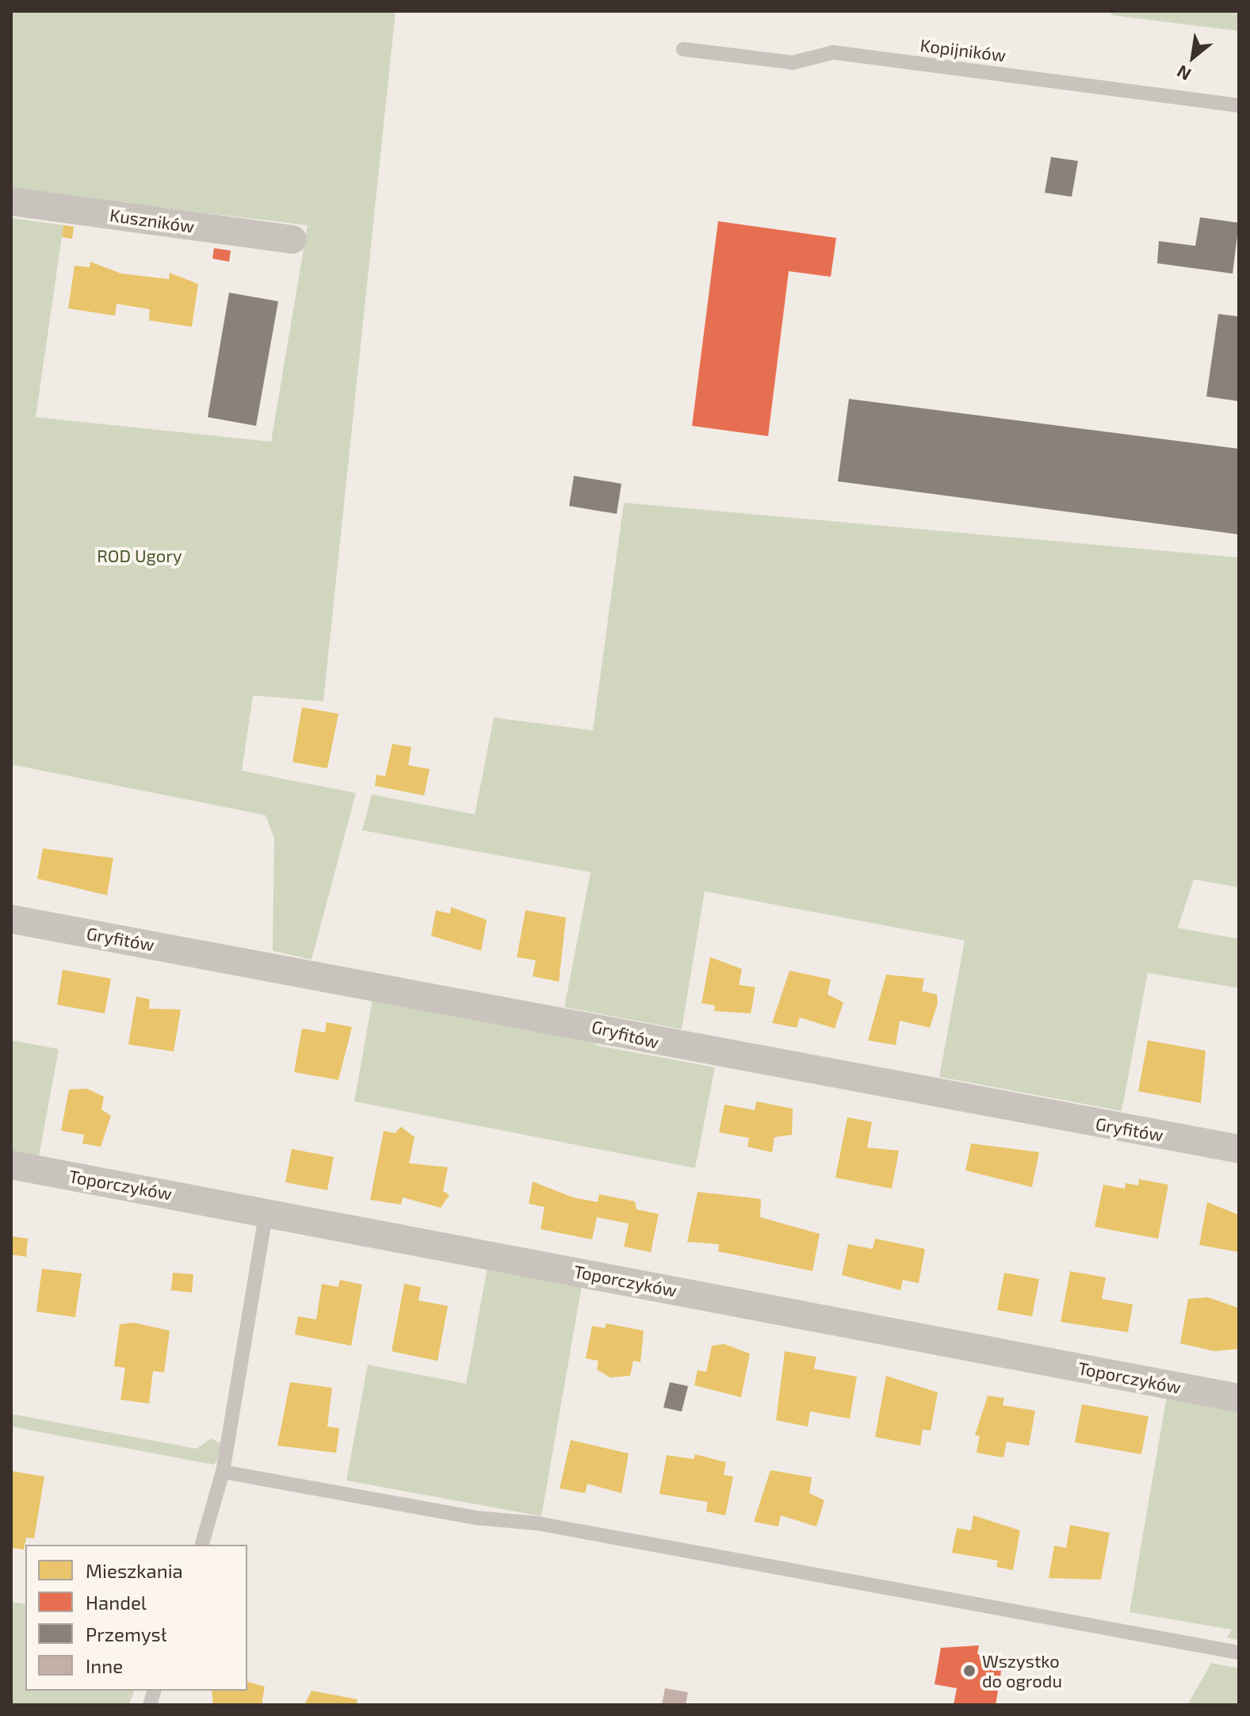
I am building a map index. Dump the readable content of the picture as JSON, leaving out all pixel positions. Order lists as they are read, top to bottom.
{
  "streets": {
    "street": ["Kuszników", "Gryfitów", "Toporczyków"],
    "lane": ["Kopijników"]
  },
  "parks": ["ROD Ugory"],
  "places": ["Wszystko do ogrodu"],
  "legend": [
    "Mieszkania",
    "Handel",
    "Przemysł",
    "Inne"
  ],
  "north": "bottom left"
}
